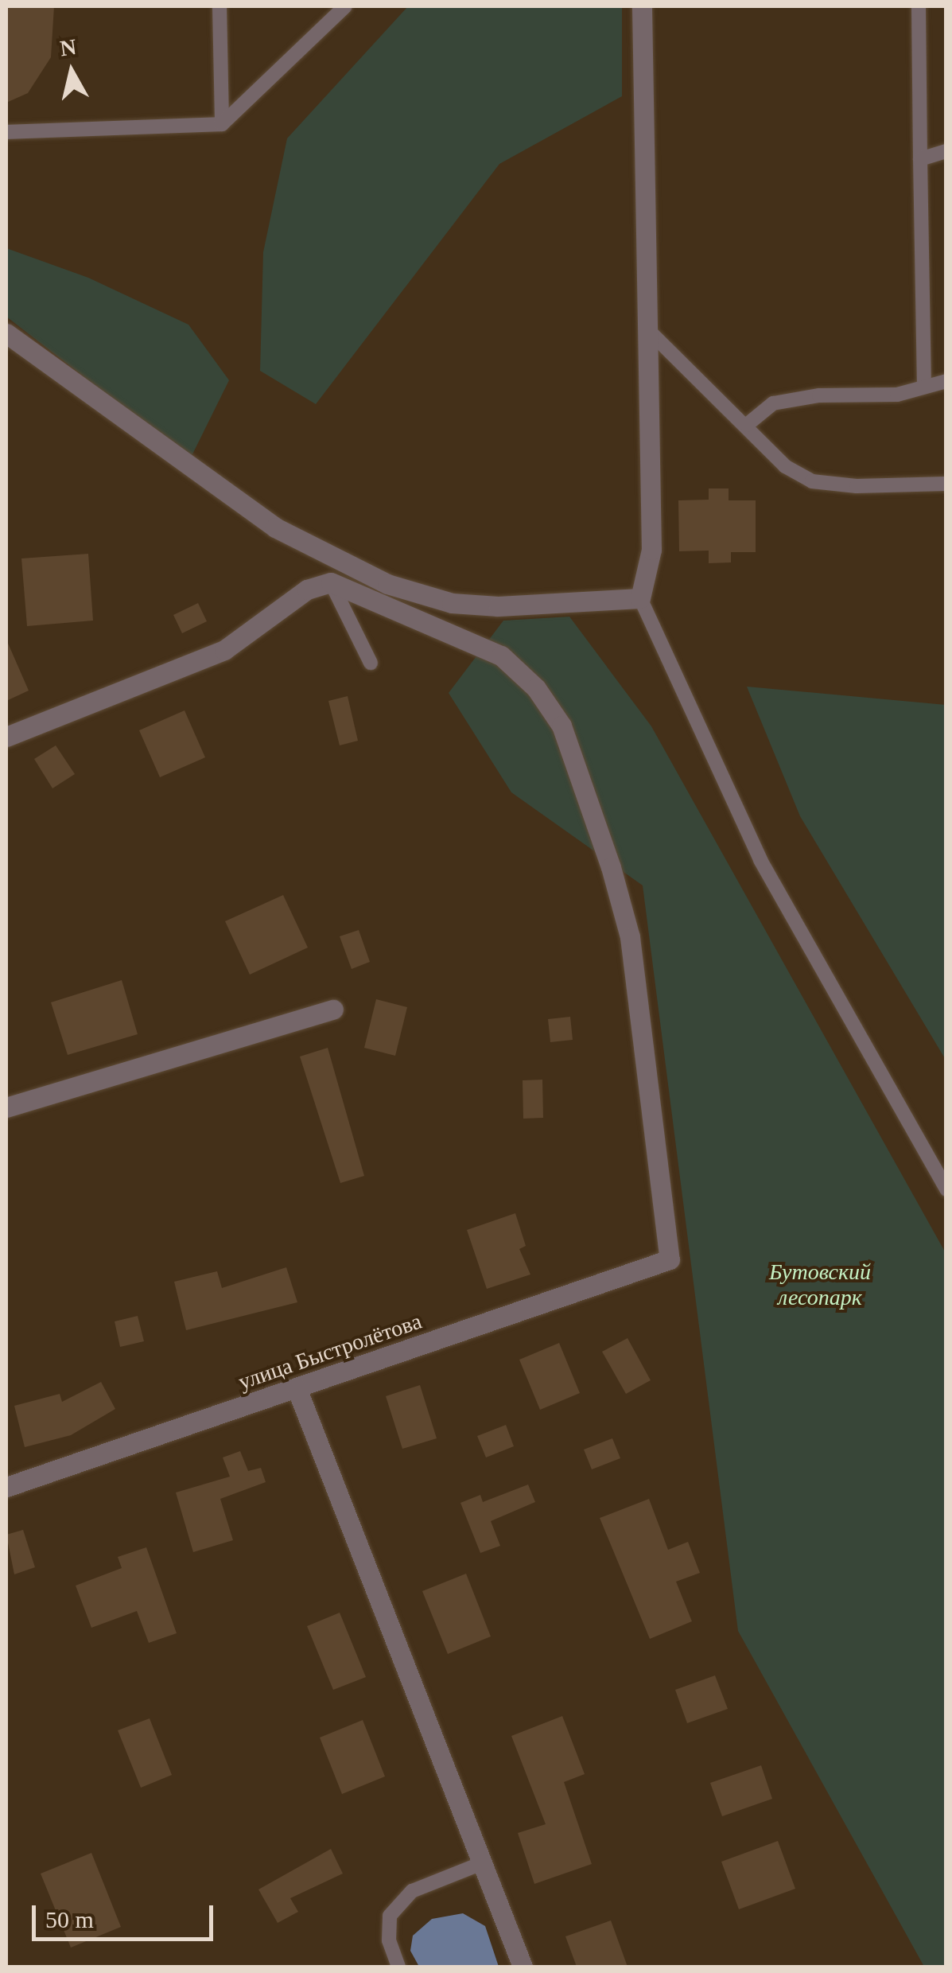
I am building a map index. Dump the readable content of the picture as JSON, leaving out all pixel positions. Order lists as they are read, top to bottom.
{
  "streets": {
    "street": ["улица Быстролётова"]
  },
  "parks": ["Бутовский лесопарк"],
  "scale_bar": "50 m",
  "north": "top"
}
